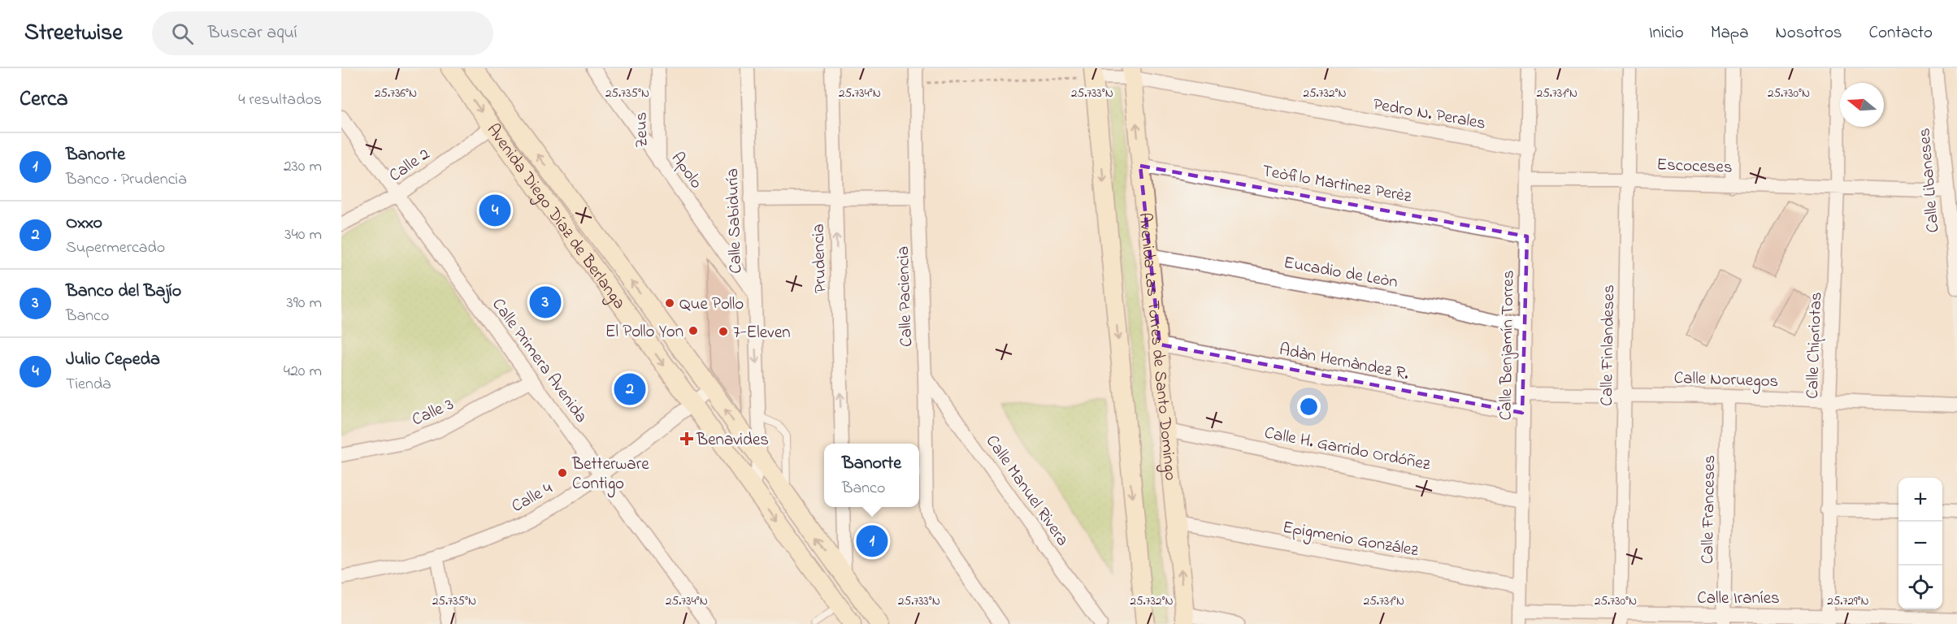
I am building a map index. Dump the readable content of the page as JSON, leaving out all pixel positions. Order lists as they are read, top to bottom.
{
  "streets": {
    "main road": ["Avenida Diego Díaz de Berlanga", "Avenida Las Torres de Santo Domingo"],
    "street": [
      "Pedro N. Perales",
      "Zeus",
      "Calle 2",
      "Escoceses",
      "Apolo",
      "Calle Libaneses",
      "Teòfilo Martìnez Perèz",
      "Calle Sabiduría",
      "Prudencia",
      "Eucadio de Leòn",
      "Calle Paciencia",
      "Calle Benjamín Torres",
      "Calle Finlandeses",
      "Calle Chipriotas",
      "Calle Primera Avenida",
      "Adàn Hernàndez R.",
      "Calle Noruegos",
      "Calle 3",
      "Calle H. Garrido Ordóñez",
      "Calle Manuel Rivera",
      "Calle 4",
      "Calle Franceses",
      "Epigmenio González",
      "Calle Iraníes"
    ]
  },
  "crossings": [
    ["Pedro N. Perales", "Calle Benjamín Torres"],
    ["Pedro N. Perales", "Avenida Las Torres de Santo Domingo"],
    ["Zeus", "Apolo"],
    ["Calle 2", "Avenida Diego Díaz de Berlanga"],
    ["Calle 2", "Calle Primera Avenida"],
    ["Escoceses", "Calle Libaneses"],
    ["Escoceses", "Calle Benjamín Torres"],
    ["Escoceses", "Calle Finlandeses"],
    ["Escoceses", "Calle Chipriotas"],
    ["Apolo", "Calle Sabiduría"],
    ["Teòfilo Martìnez Perèz", "Calle Benjamín Torres"],
    ["Teòfilo Martìnez Perèz", "Avenida Las Torres de Santo Domingo"],
    ["Avenida Diego Díaz de Berlanga", "Calle Sabiduría"],
    ["Avenida Diego Díaz de Berlanga", "Calle 4"],
    ["Eucadio de Leòn", "Calle Benjamín Torres"],
    ["Eucadio de Leòn", "Avenida Las Torres de Santo Domingo"],
    ["Calle Paciencia", "Calle Manuel Rivera"],
    ["Calle Benjamín Torres", "Adàn Hernàndez R."],
    ["Calle Benjamín Torres", "Calle Noruegos"],
    ["Calle Benjamín Torres", "Calle H. Garrido Ordóñez"],
    ["Calle Benjamín Torres", "Epigmenio González"],
    ["Calle Benjamín Torres", "Calle Iraníes"],
    ["Calle Finlandeses", "Calle Noruegos"],
    ["Calle Finlandeses", "Calle Iraníes"],
    ["Calle Chipriotas", "Calle Noruegos"],
    ["Calle Chipriotas", "Calle Iraníes"],
    ["Avenida Las Torres de Santo Domingo", "Adàn Hernàndez R."],
    ["Avenida Las Torres de Santo Domingo", "Calle H. Garrido Ordóñez"],
    ["Avenida Las Torres de Santo Domingo", "Epigmenio González"],
    ["Calle Primera Avenida", "Calle 3"],
    ["Calle Primera Avenida", "Calle 4"],
    ["Calle Noruegos", "Calle Franceses"],
    ["Calle Franceses", "Calle Iraníes"]
  ],
  "one_way": ["Prudencia"],
  "places": {
    "other": [
      "Que Pollo",
      "El Pollo Yon",
      "7-Eleven",
      "Betterware Contigo"
    ],
    "health": ["Benavides"]
  },
  "north": "left",
  "page": {
    "header": "Streetwise",
    "search": "Buscar aquí",
    "nav": [
      "Inicio",
      "Mapa",
      "Nosotros",
      "Contacto"
    ],
    "heading": ["Cerca", "4 resultados"],
    "list": [
      {
        "mark": "1",
        "name": "Banorte",
        "note": "Banco · Prudencia",
        "value": "230 m"
      },
      {
        "mark": "2",
        "name": "Oxxo",
        "note": "Supermercado",
        "value": "340 m"
      },
      {
        "mark": "3",
        "name": "Banco del Bajío",
        "note": "Banco",
        "value": "390 m"
      },
      {
        "mark": "4",
        "name": "Julio Cepeda",
        "note": "Tienda",
        "value": "420 m"
      }
    ],
    "pins": [
      "4",
      "3",
      "2",
      "1"
    ],
    "popup": ["Banorte", "Banco"],
    "map_buttons": ["+", "−"]
  },
  "coordinates": [
    "25.736°N",
    "25.735°N",
    "25.734°N",
    "25.733°N",
    "25.732°N",
    "25.731°N",
    "25.730°N",
    "25.729°N"
  ]
}
